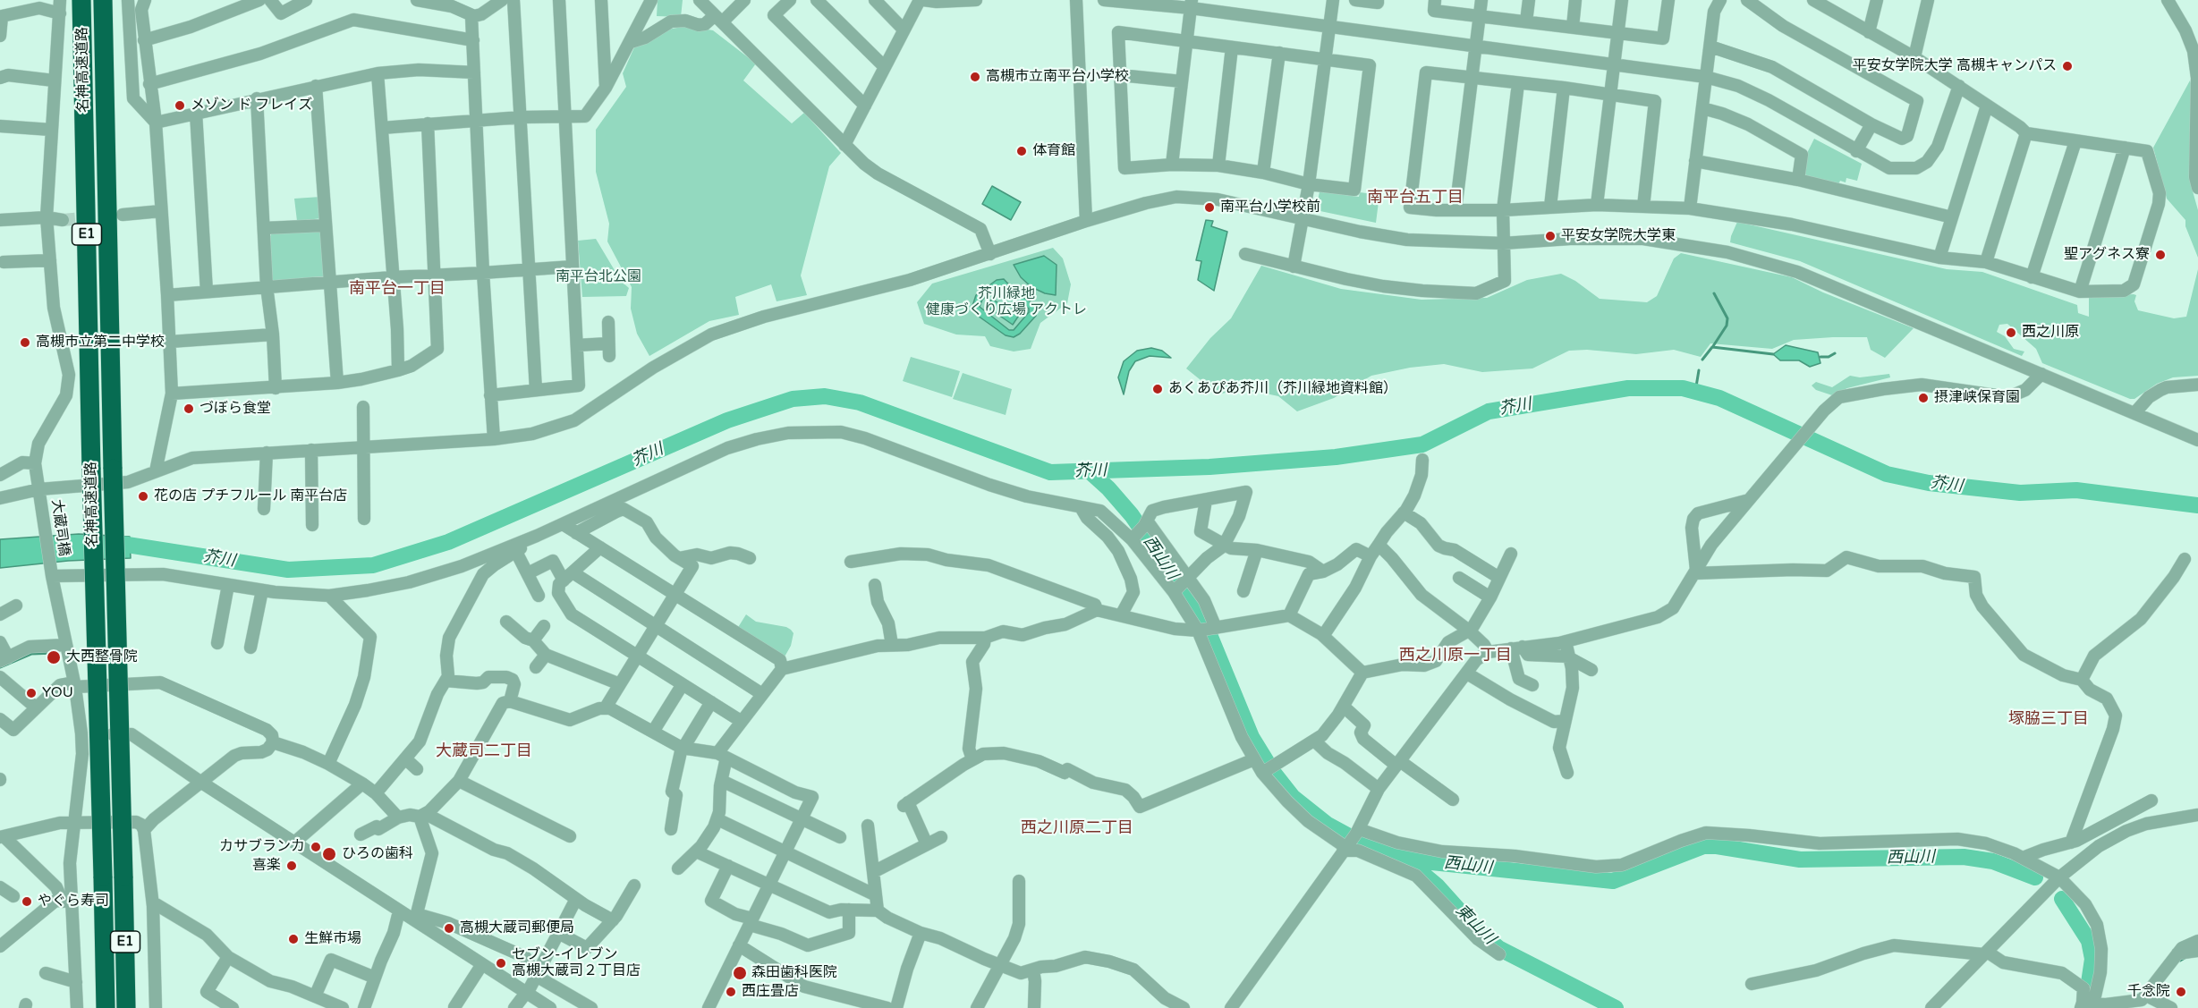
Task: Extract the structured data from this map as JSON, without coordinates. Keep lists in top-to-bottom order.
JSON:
{
  "streets": {
    "highway": ["名神高速道路", "E1"],
    "street": ["大蔵司橋"]
  },
  "districts": [
    "南平台五丁目",
    "南平台一丁目",
    "西之川原一丁目",
    "塚脇三丁目",
    "大蔵司二丁目",
    "西之川原二丁目"
  ],
  "water": ["芥川", "西山川", "東山川"],
  "parks": ["南平台北公園", "芥川緑地 健康づくり広場 アクトレ"],
  "places": [
    "平安女学院大学 高槻キャンパス",
    "高槻市立南平台小学校",
    "メゾン ド フレイズ",
    "体育館",
    "南平台小学校前",
    "平安女学院大学東",
    "聖アグネス寮",
    "西之川原",
    "高槻市立第二中学校",
    "あくあぴあ芥川（芥川緑地資料館）",
    "摂津峡保育園",
    "づぼら食堂",
    "花の店 プチフルール 南平台店",
    "大西整骨院",
    "YOU",
    "カサブランカ",
    "ひろの歯科",
    "喜楽",
    "やぐら寿司",
    "高槻大蔵司郵便局",
    "生鮮市場",
    "セブン-イレブン 高槻大蔵司２丁目店",
    "森田歯科医院",
    "西庄畳店",
    "千念院"
  ]
}
